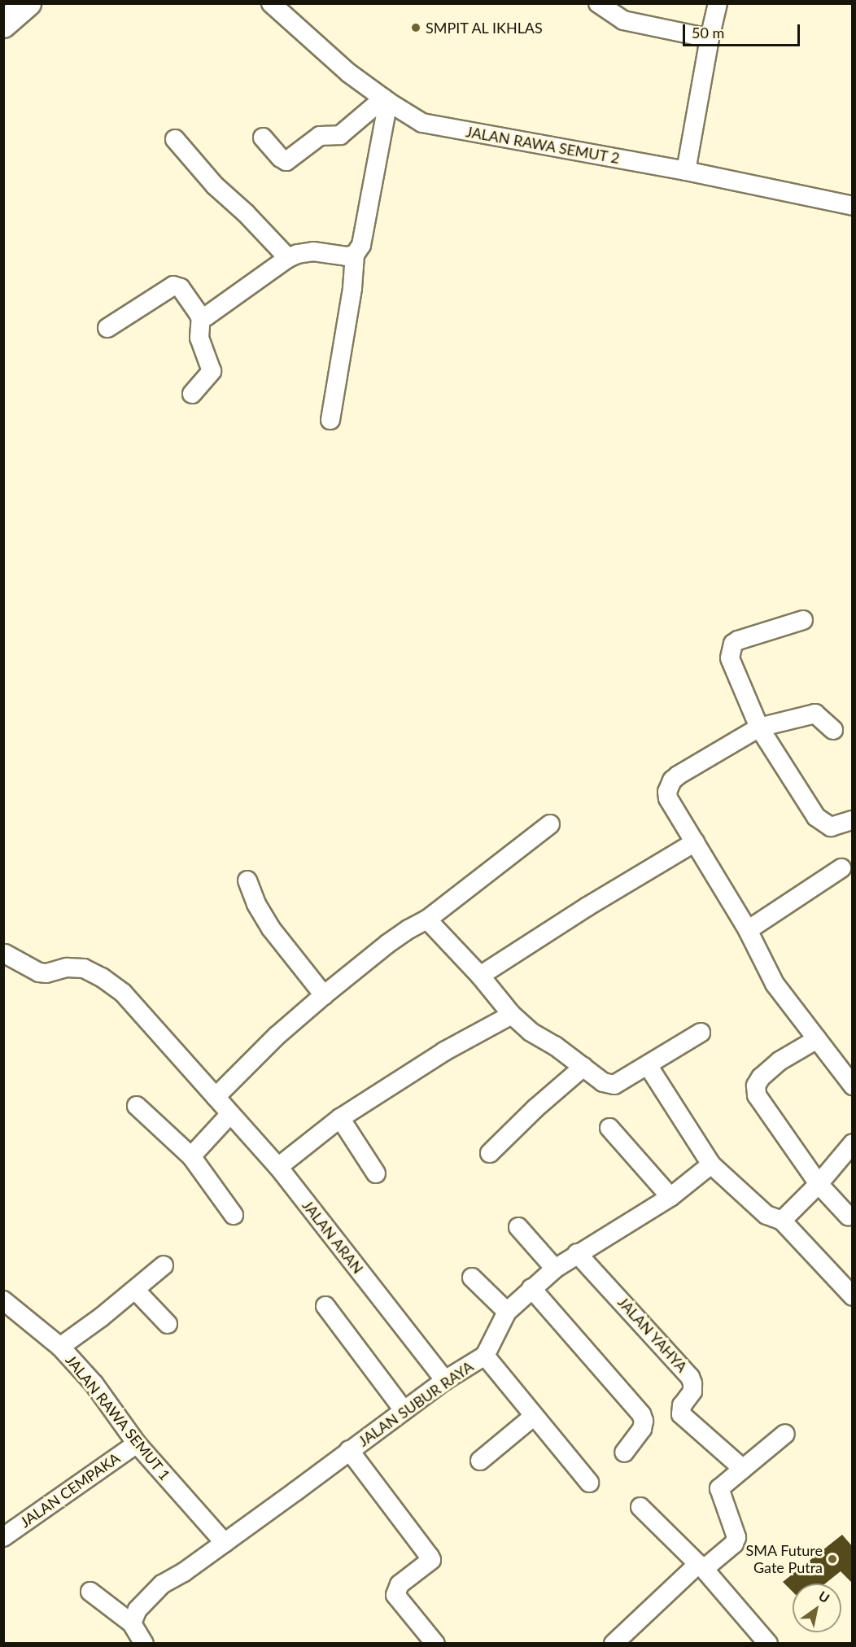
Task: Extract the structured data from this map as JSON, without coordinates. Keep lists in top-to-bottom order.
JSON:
{
  "streets": {
    "street": [
      "JALAN RAWA SEMUT 2",
      "JALAN ARAN",
      "JALAN YAHYA",
      "JALAN SUBUR RAYA",
      "JALAN RAWA SEMUT 1",
      "JALAN CEMPAKA"
    ]
  },
  "crossings": [
    ["JALAN ARAN", "JALAN SUBUR RAYA"],
    ["JALAN YAHYA", "JALAN SUBUR RAYA"],
    ["JALAN SUBUR RAYA", "JALAN RAWA SEMUT 1"],
    ["JALAN RAWA SEMUT 1", "JALAN CEMPAKA"]
  ],
  "places": ["SMPIT AL IKHLAS", "SMA Future Gate Putra"],
  "scale_bar": "50 m",
  "north": "top right"
}
